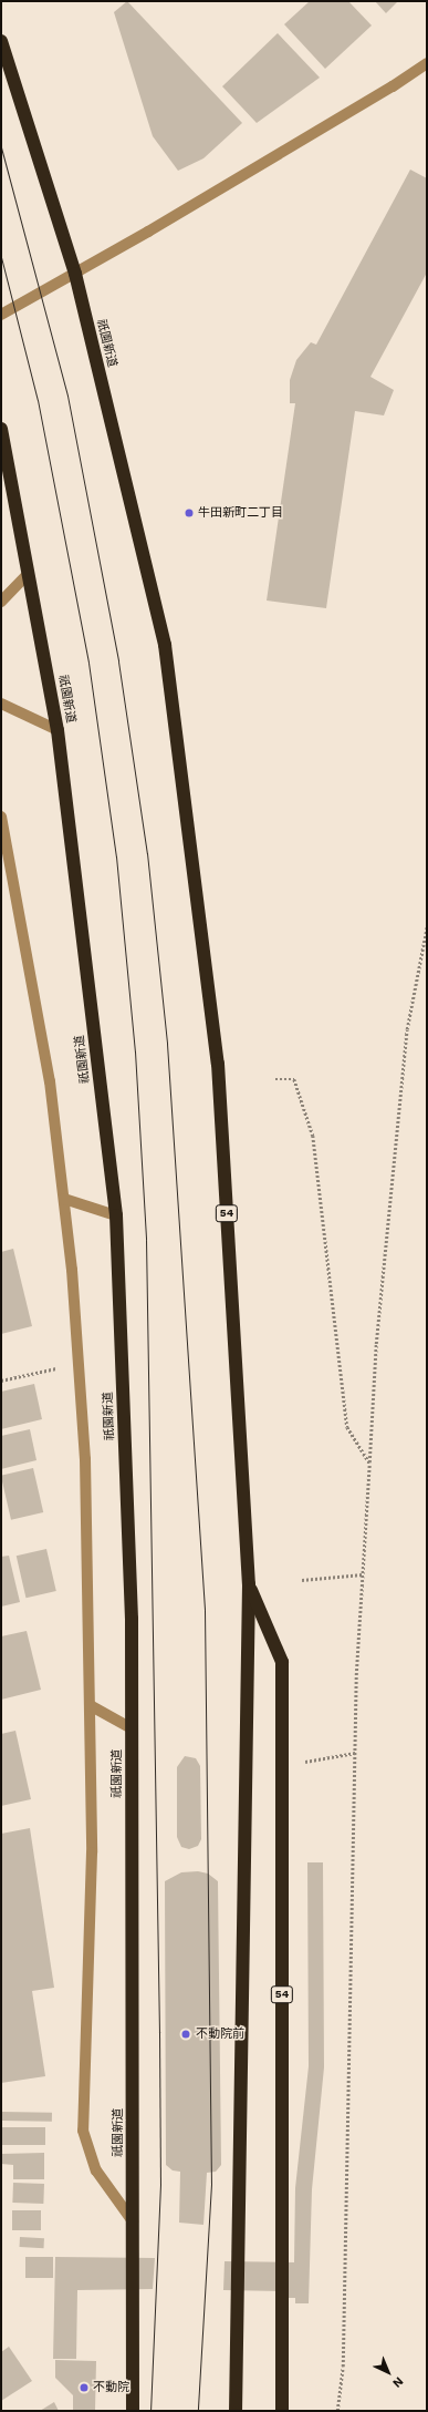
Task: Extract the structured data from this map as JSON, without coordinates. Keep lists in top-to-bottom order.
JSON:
{
  "streets": {
    "highway": ["祇園新道", "54"]
  },
  "places": ["牛田新町二丁目", "不動院前", "不動院"],
  "north": "bottom right"
}
